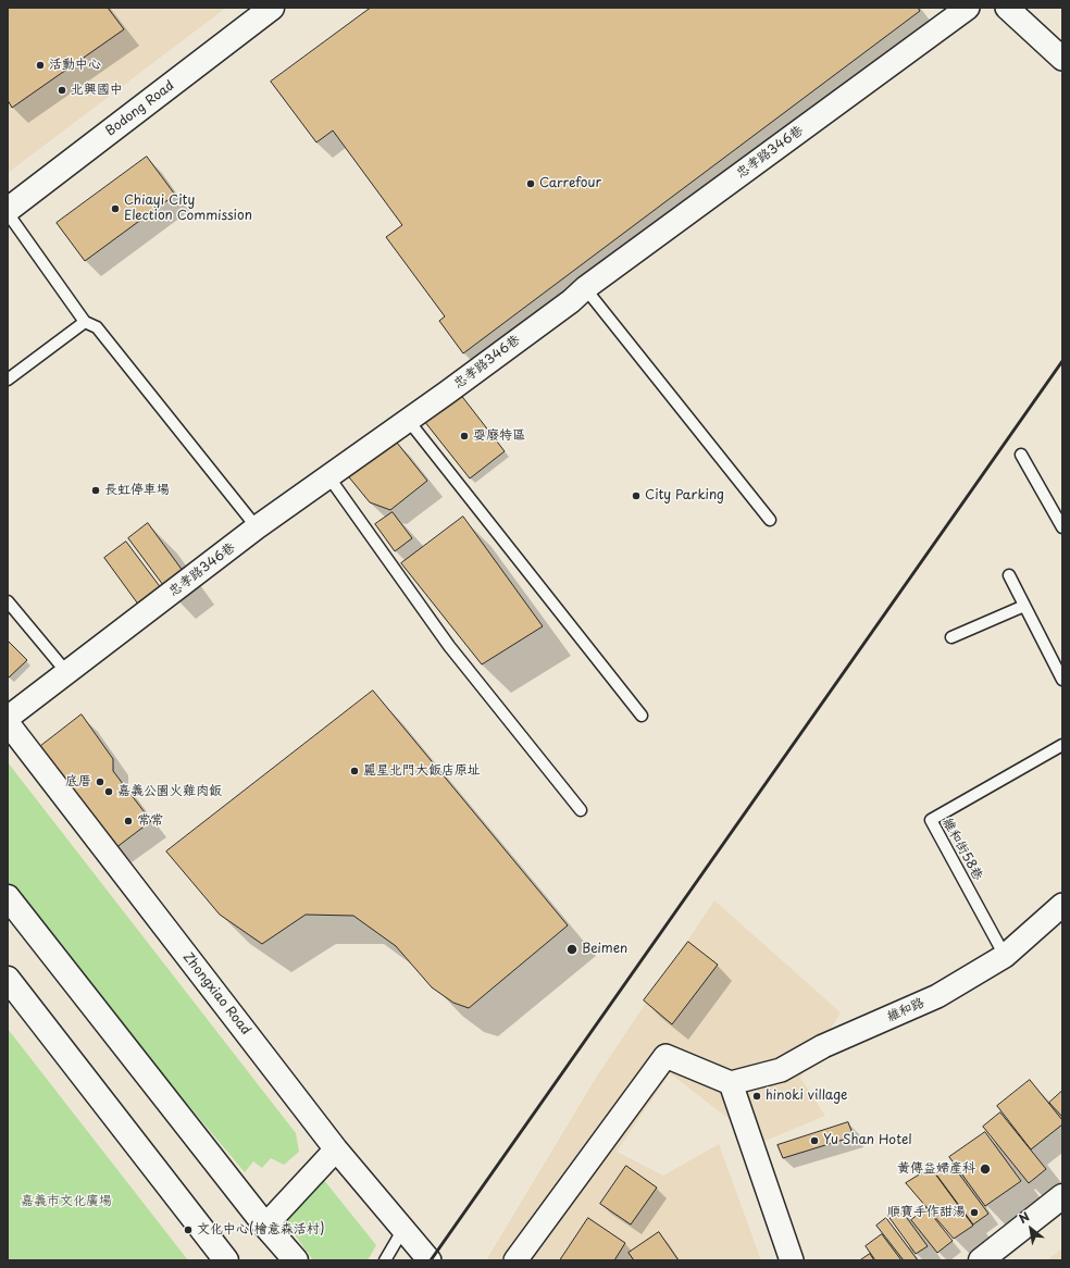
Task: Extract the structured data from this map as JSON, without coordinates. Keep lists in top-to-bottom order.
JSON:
{
  "streets": {
    "street": [
      "Bodong Road",
      "忠孝路346巷",
      "Zhongxiao Road",
      "維和路"
    ],
    "lane": ["維和街58巷"]
  },
  "crossings": [
    ["維和街58巷", "維和路"]
  ],
  "parks": ["嘉義市文化廣場"],
  "places": [
    "活動中心",
    "北興國中",
    "Carrefour",
    "Chiayi City Election Commission",
    "耍廢特區",
    "長虹停車場",
    "City Parking",
    "麗星北門大飯店原址",
    "底厝",
    "嘉義公園火雞肉飯",
    "常常",
    "Beimen",
    "hinoki village",
    "Yu Shan Hotel",
    "黃傳益婦產科",
    "順寶手作甜湯",
    "文化中心(檜意森活村)"
  ],
  "north": "top left"
}
